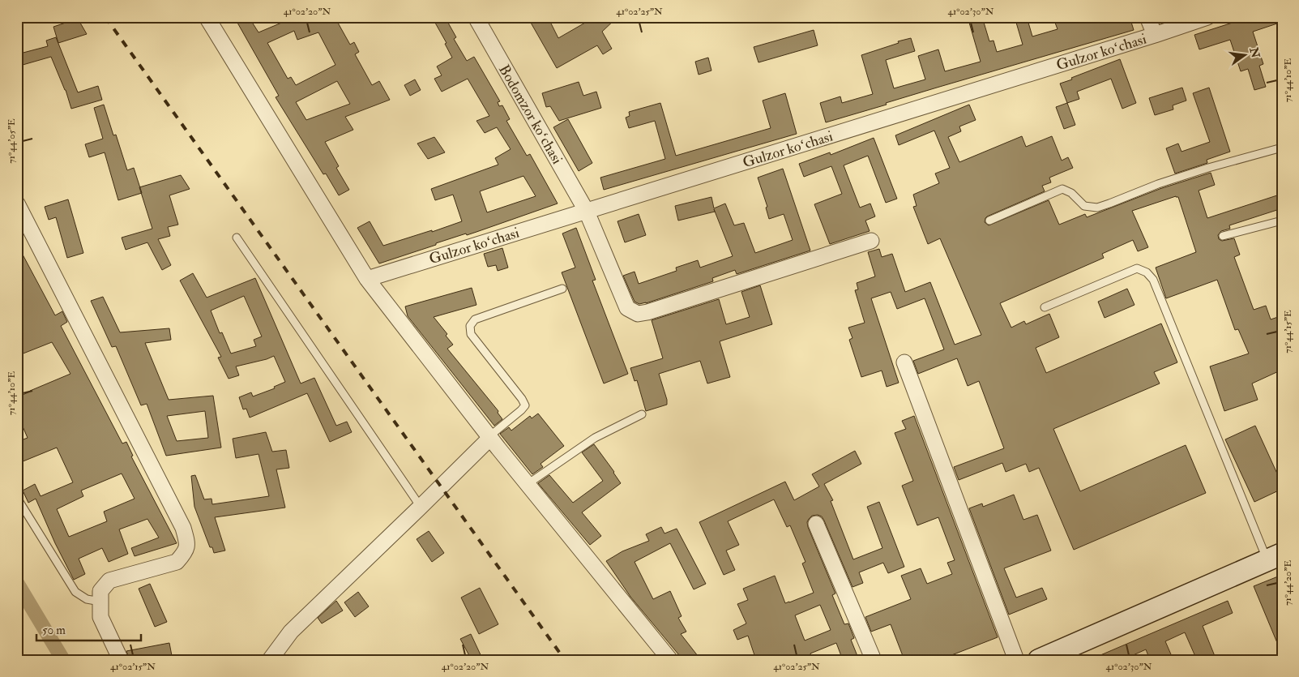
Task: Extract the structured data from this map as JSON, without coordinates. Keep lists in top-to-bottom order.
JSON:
{
  "streets": {
    "street": ["Gulzor koʻchasi", "Bodomzor koʻchasi"]
  },
  "crossings": [
    ["Gulzor koʻchasi", "Bodomzor koʻchasi"]
  ],
  "scale_bar": "50 m",
  "north": "right",
  "coordinates": [
    "41°02'20\"N",
    "41°02'25\"N",
    "41°02'30\"N",
    "71°44'10\"E",
    "71°44'05\"E",
    "71°44'15\"E",
    "71°44'20\"E",
    "41°02'15\"N"
  ]
}
